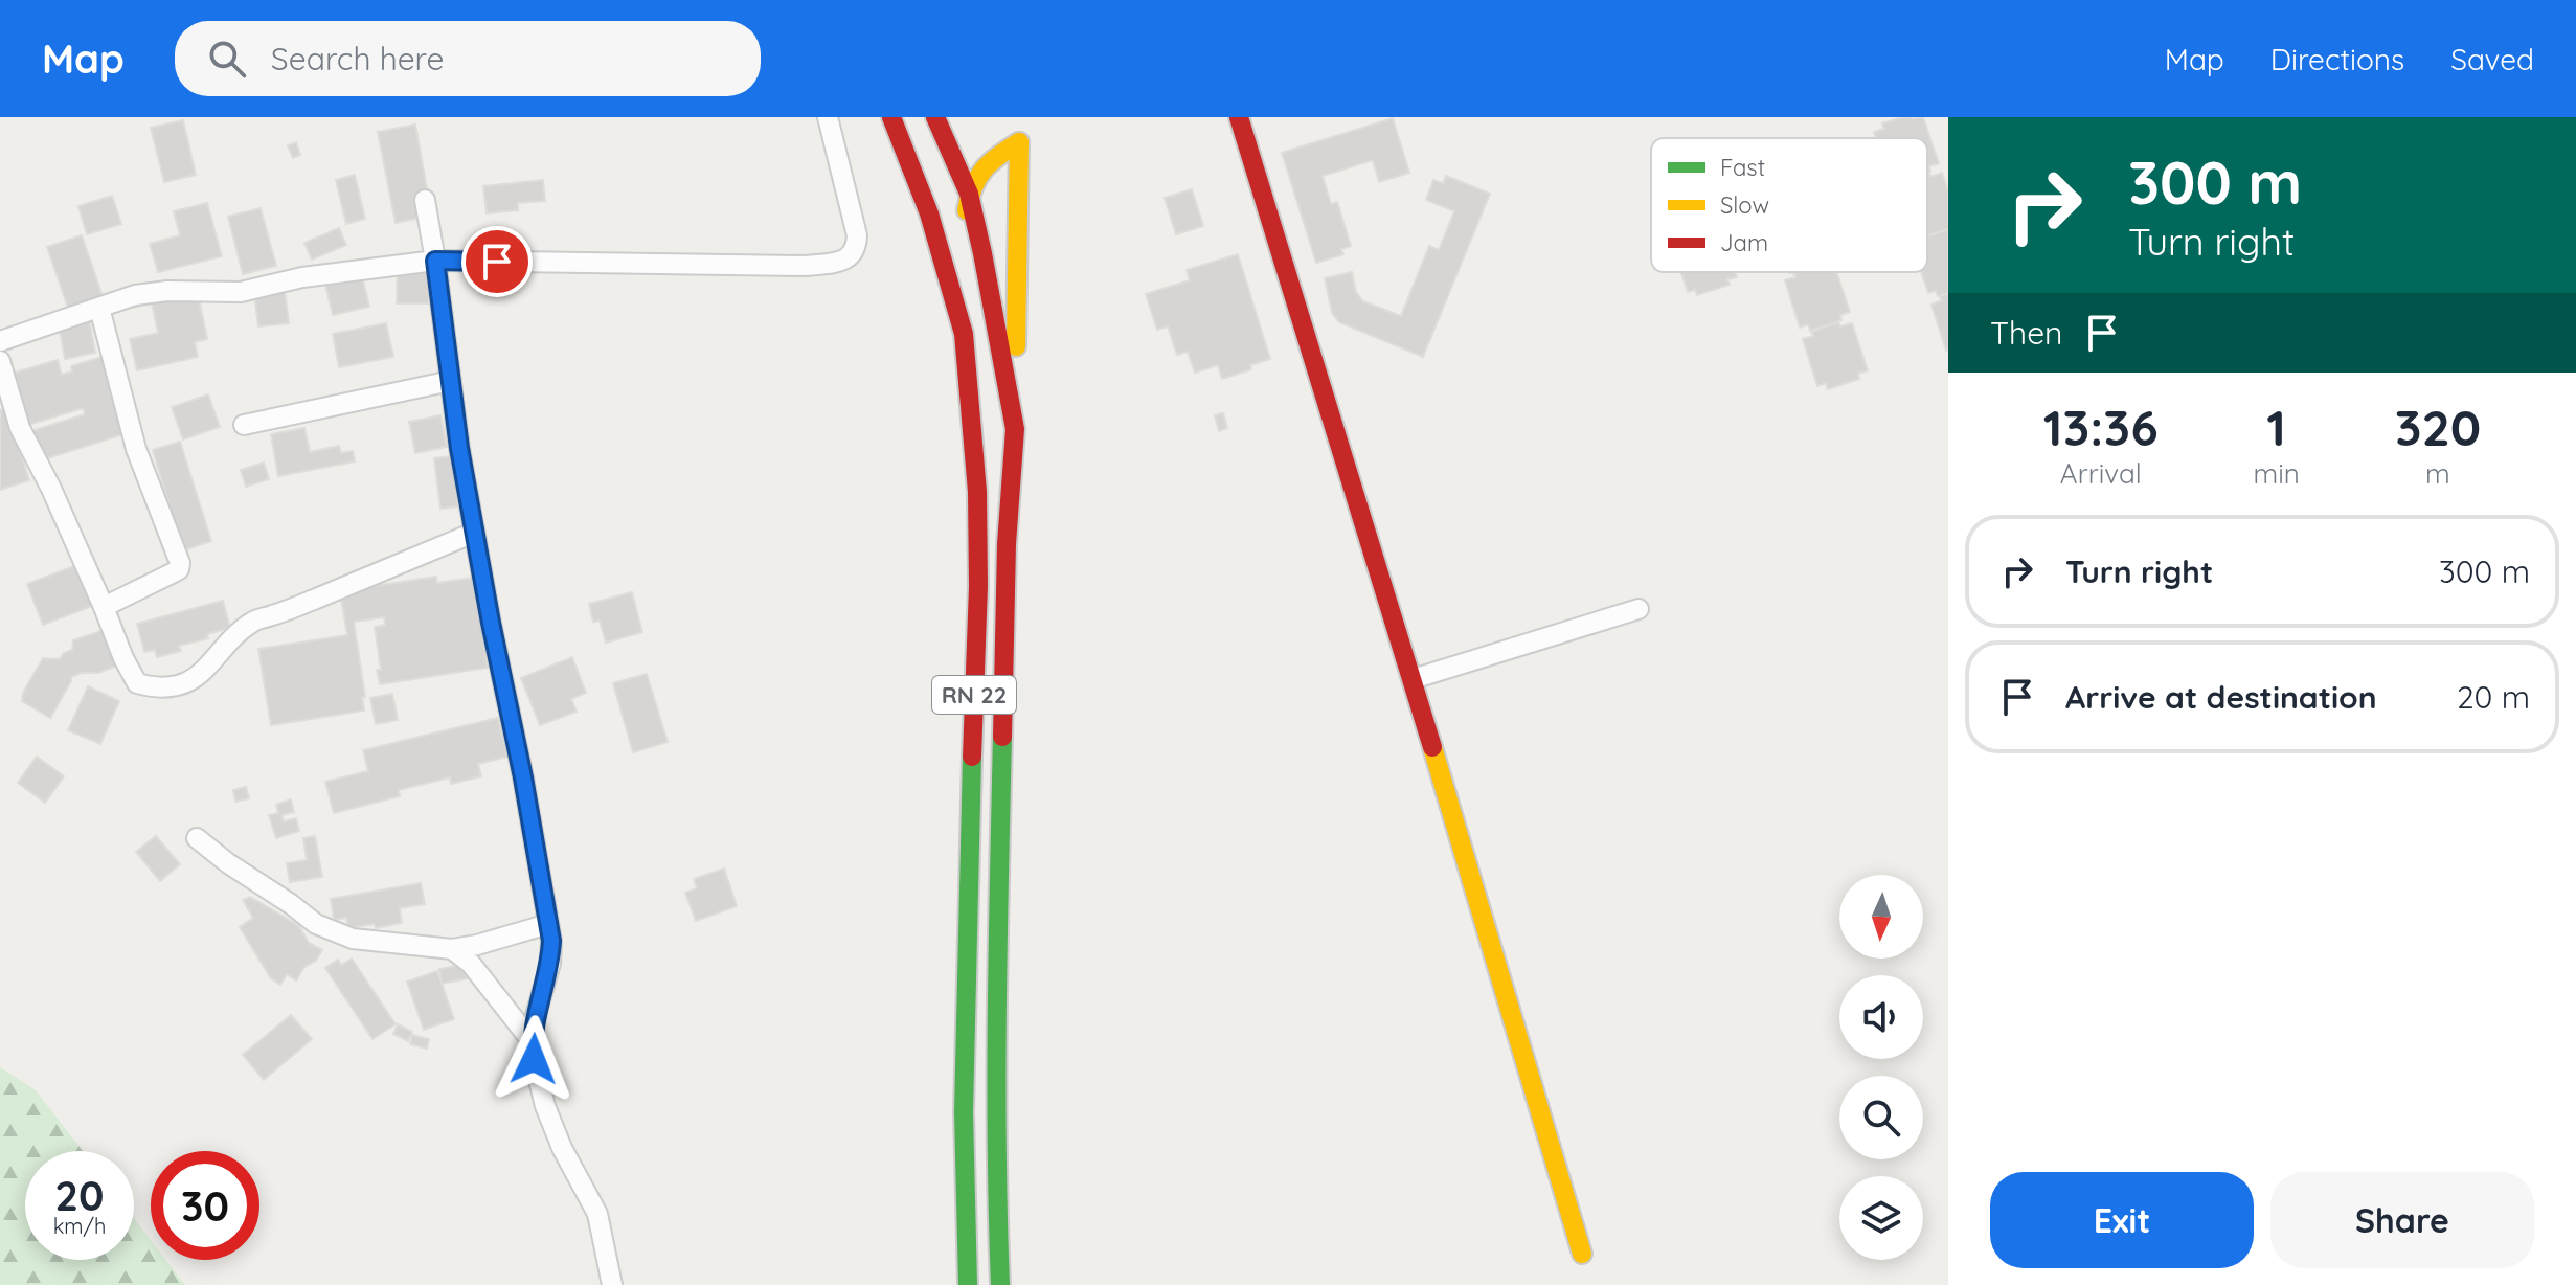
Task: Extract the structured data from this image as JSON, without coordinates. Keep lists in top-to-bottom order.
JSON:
{
  "streets": {
    "main road": ["RN 22"]
  },
  "legend": ["Fast", "Slow", "Jam"],
  "north": "bottom",
  "page": {
    "header": "Map",
    "search": "Search here",
    "nav": ["Map", "Directions", "Saved"],
    "turn": ["300 m", "Turn right"],
    "then": "Then",
    "eta": [
      "13:36",
      "Arrival",
      "1",
      "min",
      "320",
      "m"
    ],
    "list": [
      {
        "name": "Turn right",
        "value": "300 m"
      },
      {
        "name": "Arrive at destination",
        "value": "20 m"
      }
    ],
    "speed": "20 km/h",
    "limit": "30",
    "buttons": ["Exit", "Share"]
  }
}
